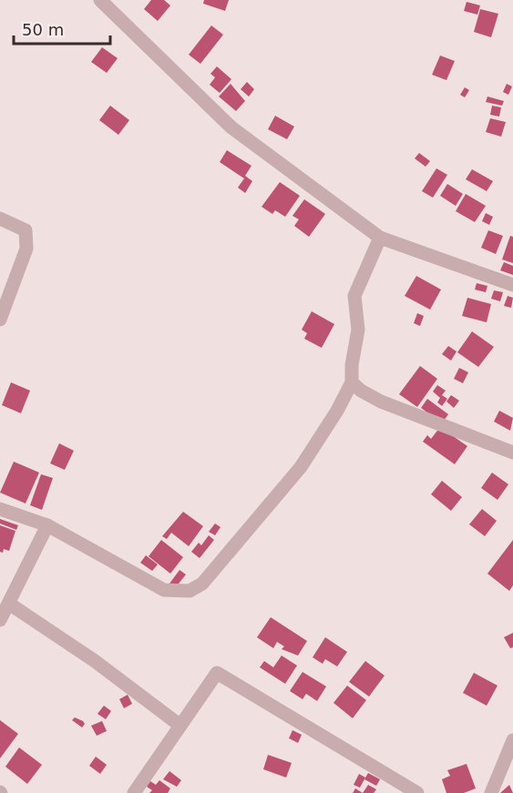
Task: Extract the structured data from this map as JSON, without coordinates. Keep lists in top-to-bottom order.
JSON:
{
  "scale_bar": "50 m"
}
